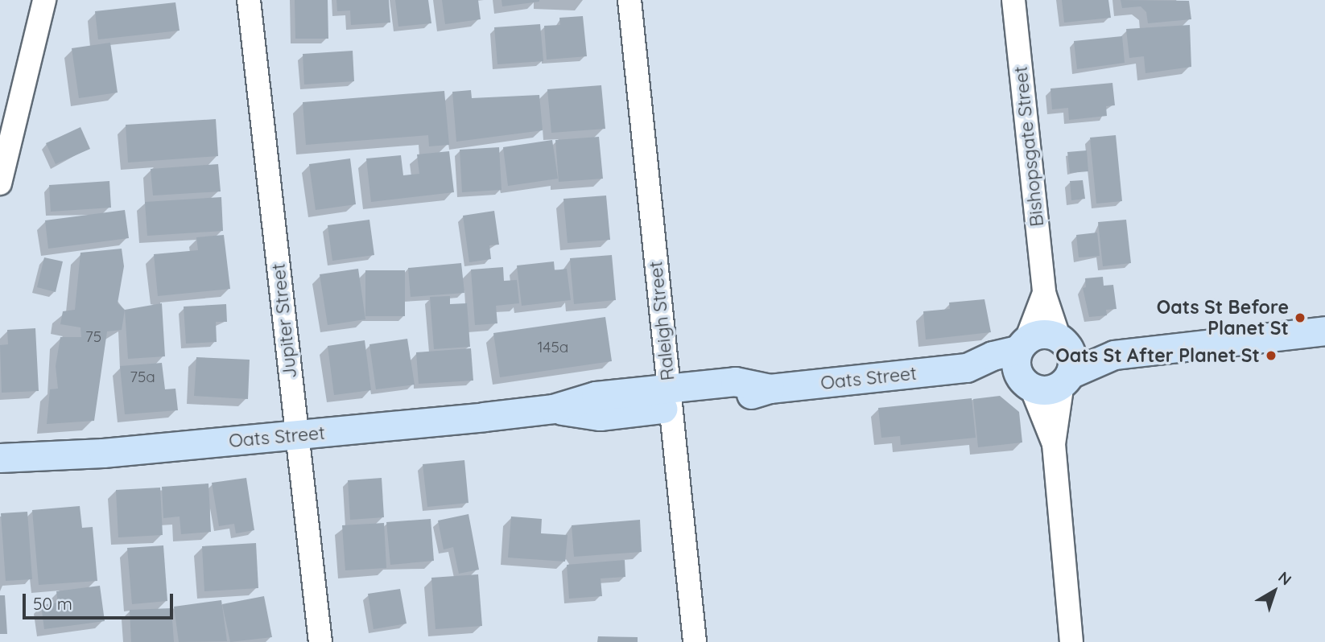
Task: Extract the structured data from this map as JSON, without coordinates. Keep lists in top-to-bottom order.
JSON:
{
  "streets": {
    "main road": ["Oats Street"],
    "street": ["Bishopsgate Street", "Jupiter Street", "Raleigh Street"]
  },
  "crossings": [
    ["Bishopsgate Street", "Oats Street"],
    ["Jupiter Street", "Oats Street"],
    ["Raleigh Street", "Oats Street"]
  ],
  "places": ["Oats St Before Planet St", "Oats St After Planet St"],
  "house_numbers": ["75", "145a", "75a"],
  "scale_bar": "50 m",
  "north": "top right"
}
